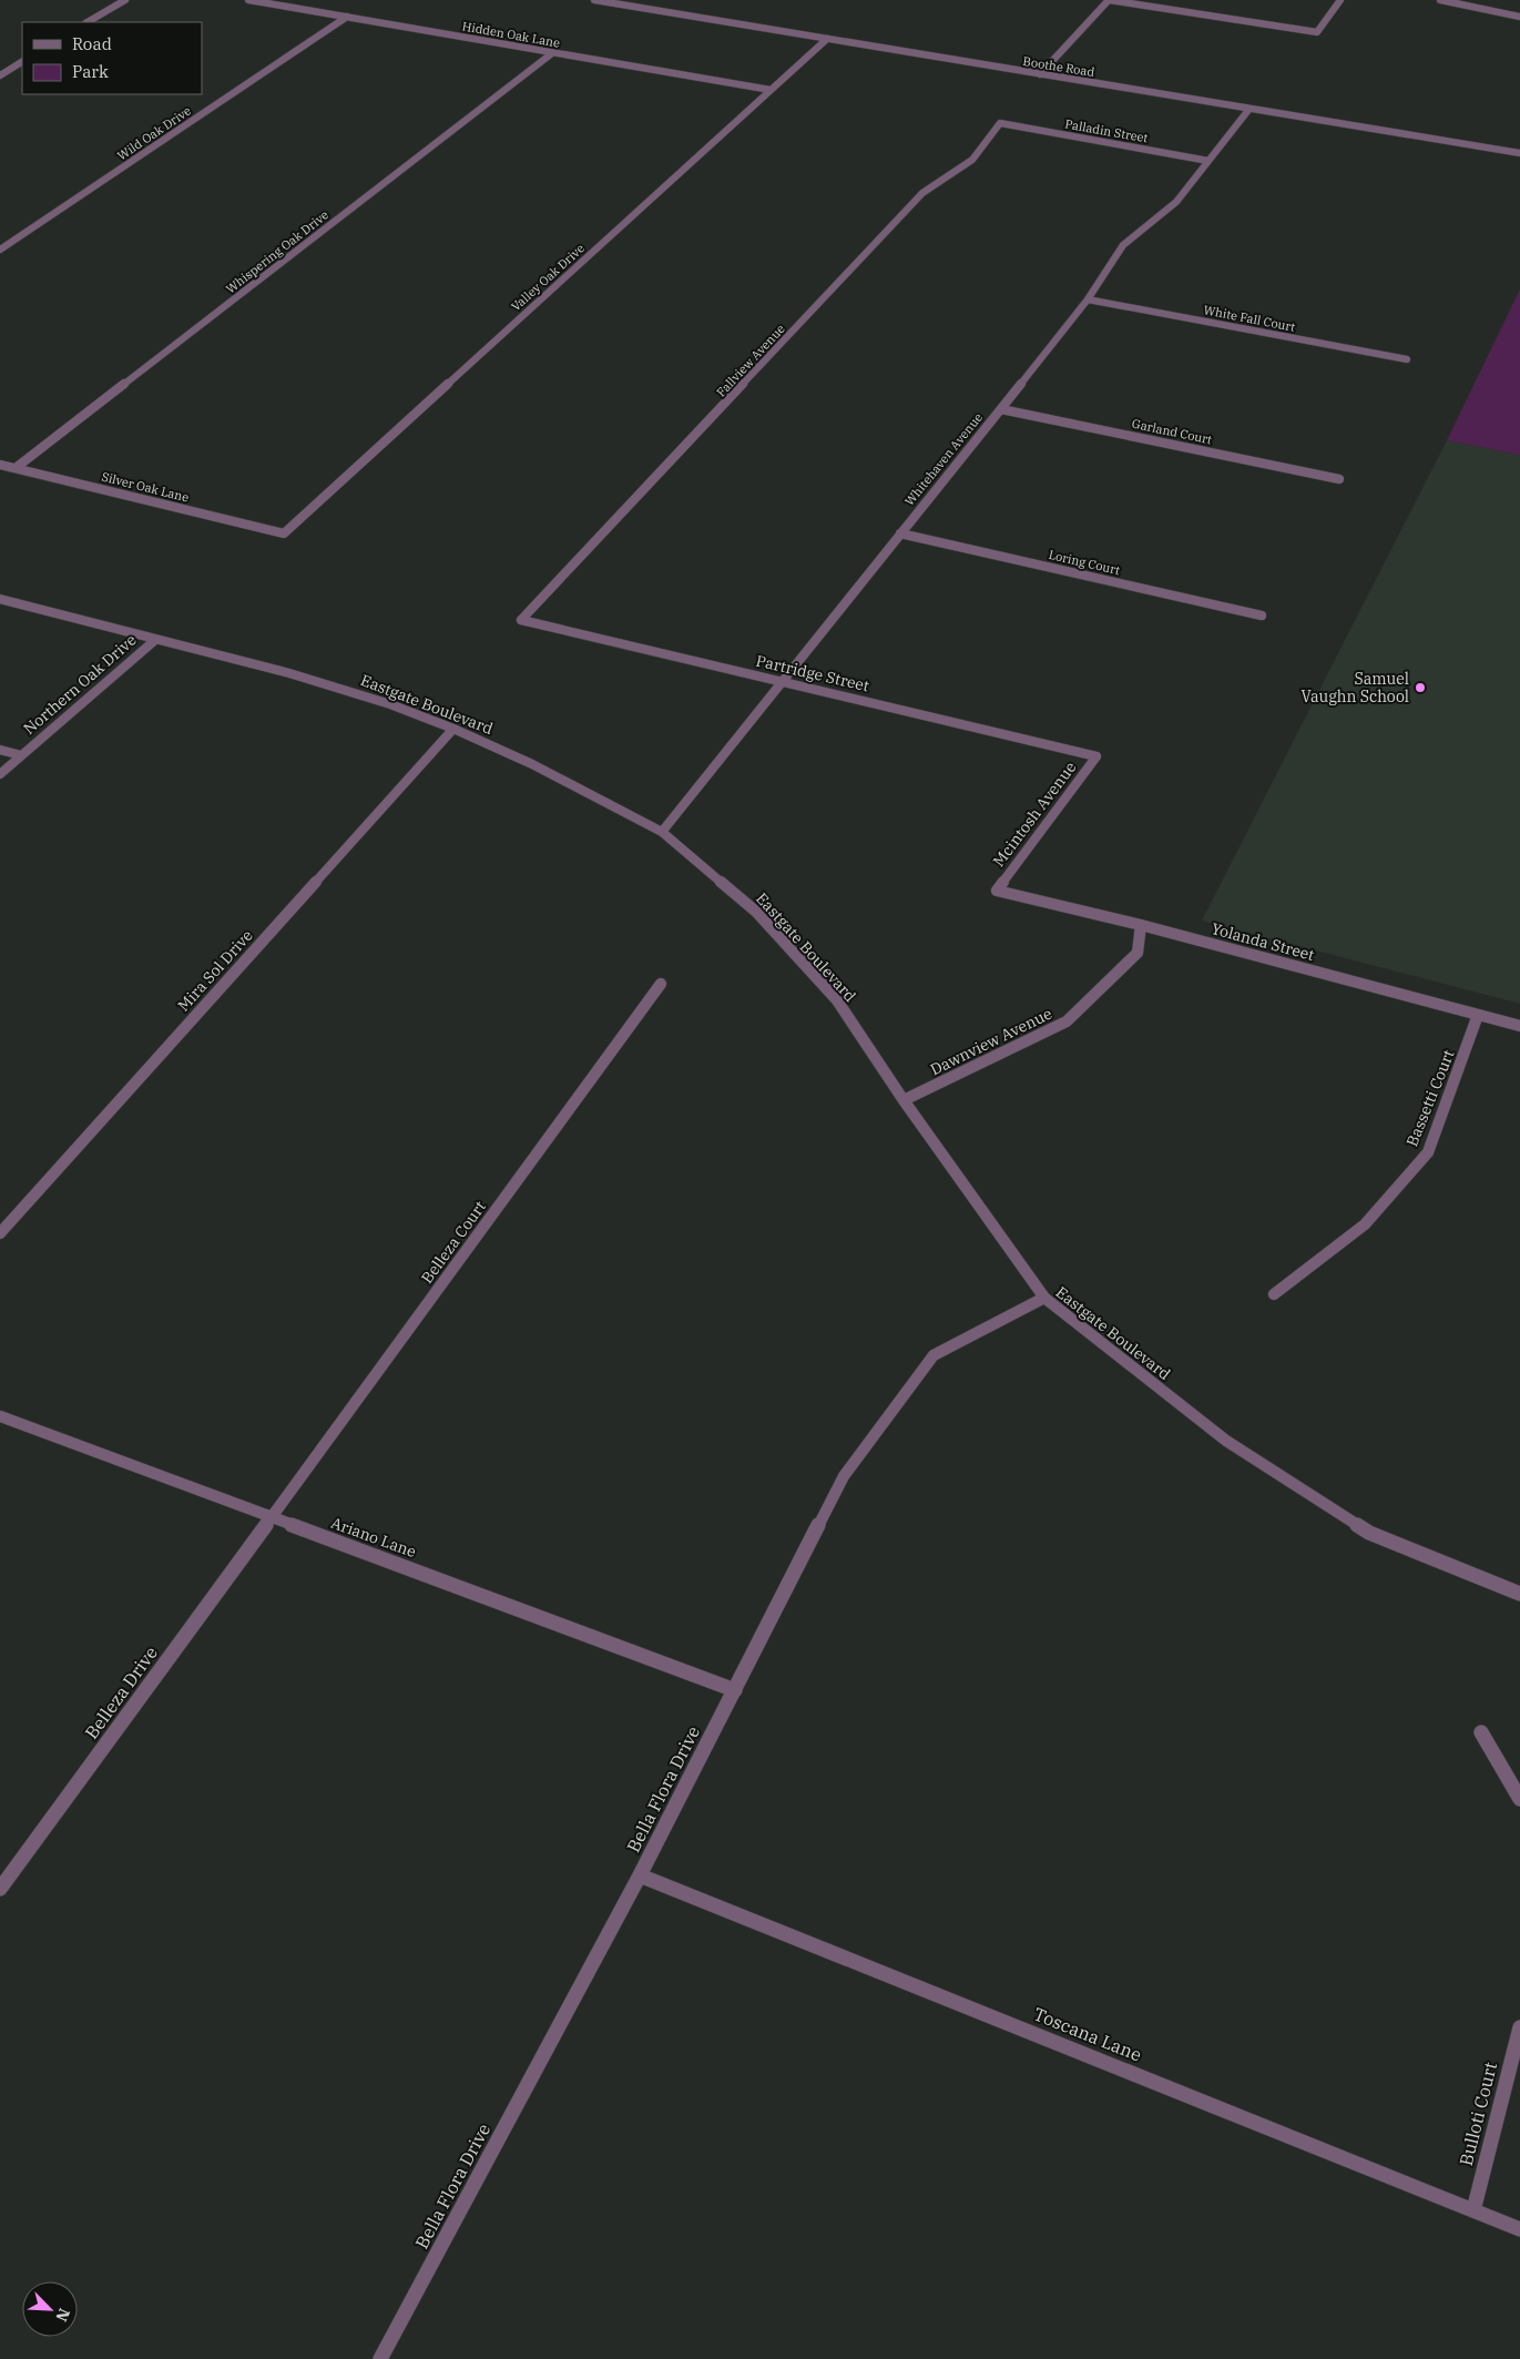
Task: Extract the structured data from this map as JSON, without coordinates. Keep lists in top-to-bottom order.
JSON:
{
  "streets": {
    "street": [
      "Hidden Oak Lane",
      "Boothe Road",
      "Palladin Street",
      "Wild Oak Drive",
      "Whispering Oak Drive",
      "Valley Oak Drive",
      "White Fall Court",
      "Fallview Avenue",
      "Garland Court",
      "Whitehaven Avenue",
      "Silver Oak Lane",
      "Loring Court",
      "Partridge Street",
      "Northern Oak Drive",
      "Eastgate Boulevard",
      "Mcintosh Avenue",
      "Yolanda Street",
      "Mira Sol Drive",
      "Dawnview Avenue",
      "Bassetti Court",
      "Belleza Court",
      "Ariano Lane",
      "Belleza Drive",
      "Bella Flora Drive",
      "Toscana Lane",
      "Bulloti Court"
    ]
  },
  "crossings": [
    ["Hidden Oak Lane", "Wild Oak Drive"],
    ["Hidden Oak Lane", "Whispering Oak Drive"],
    ["Hidden Oak Lane", "Valley Oak Drive"],
    ["Boothe Road", "Valley Oak Drive"],
    ["Boothe Road", "Whitehaven Avenue"],
    ["Palladin Street", "Fallview Avenue"],
    ["Palladin Street", "Whitehaven Avenue"],
    ["Whispering Oak Drive", "Silver Oak Lane"],
    ["Valley Oak Drive", "Silver Oak Lane"],
    ["White Fall Court", "Whitehaven Avenue"],
    ["Fallview Avenue", "Partridge Street"],
    ["Garland Court", "Whitehaven Avenue"],
    ["Whitehaven Avenue", "Loring Court"],
    ["Whitehaven Avenue", "Partridge Street"],
    ["Whitehaven Avenue", "Eastgate Boulevard"],
    ["Partridge Street", "Mcintosh Avenue"],
    ["Northern Oak Drive", "Eastgate Boulevard"],
    ["Eastgate Boulevard", "Mira Sol Drive"],
    ["Eastgate Boulevard", "Dawnview Avenue"],
    ["Eastgate Boulevard", "Bella Flora Drive"],
    ["Mcintosh Avenue", "Yolanda Street"],
    ["Yolanda Street", "Dawnview Avenue"],
    ["Yolanda Street", "Bassetti Court"],
    ["Belleza Court", "Ariano Lane"],
    ["Belleza Court", "Belleza Drive"],
    ["Ariano Lane", "Belleza Drive"],
    ["Ariano Lane", "Bella Flora Drive"],
    ["Bella Flora Drive", "Toscana Lane"],
    ["Toscana Lane", "Bulloti Court"]
  ],
  "places": ["Samuel Vaughn School"],
  "legend": ["Road", "Park"],
  "north": "bottom right"
}
